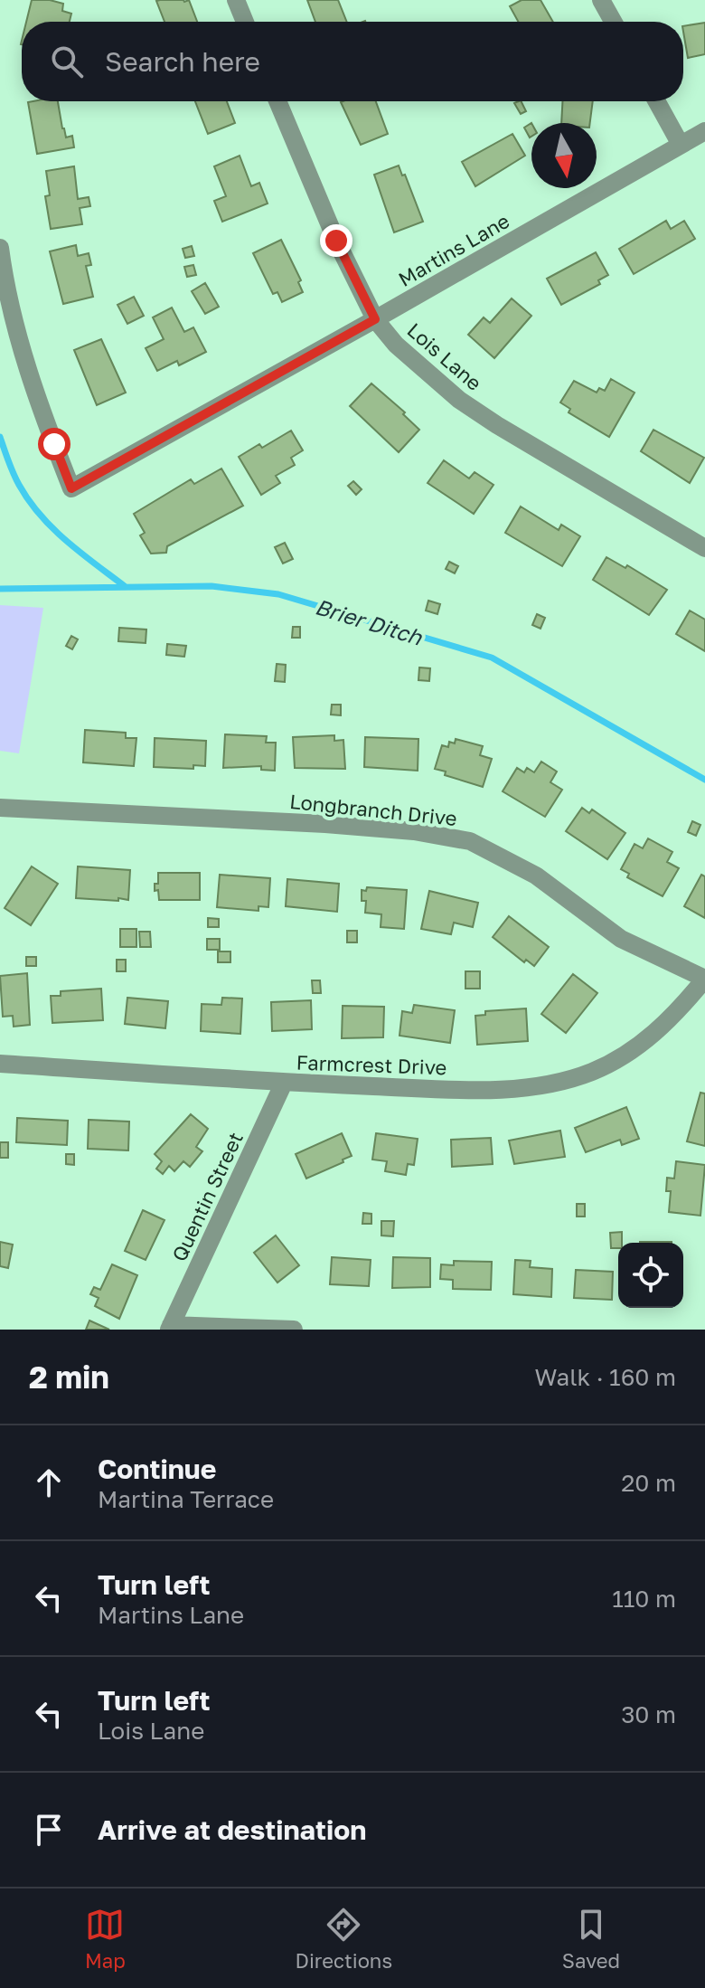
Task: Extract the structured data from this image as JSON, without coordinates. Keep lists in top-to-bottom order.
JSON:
{
  "streets": {
    "street": [
      "Martins Lane",
      "Lois Lane",
      "Longbranch Drive",
      "Farmcrest Drive",
      "Quentin Street"
    ]
  },
  "crossings": [
    ["Martins Lane", "Lois Lane"],
    ["Longbranch Drive", "Farmcrest Drive"],
    ["Farmcrest Drive", "Quentin Street"]
  ],
  "water": ["Brier Ditch"],
  "north": "bottom",
  "page": {
    "search": "Search here",
    "heading": ["2 min", "Walk · 160 m"],
    "list": [
      ["Continue", "Martina Terrace", "20 m"],
      ["Turn left", "Martins Lane", "110 m"],
      ["Turn left", "Lois Lane", "30 m"],
      "Arrive at destination"
    ],
    "nav": ["Map", "Directions", "Saved"]
  }
}
